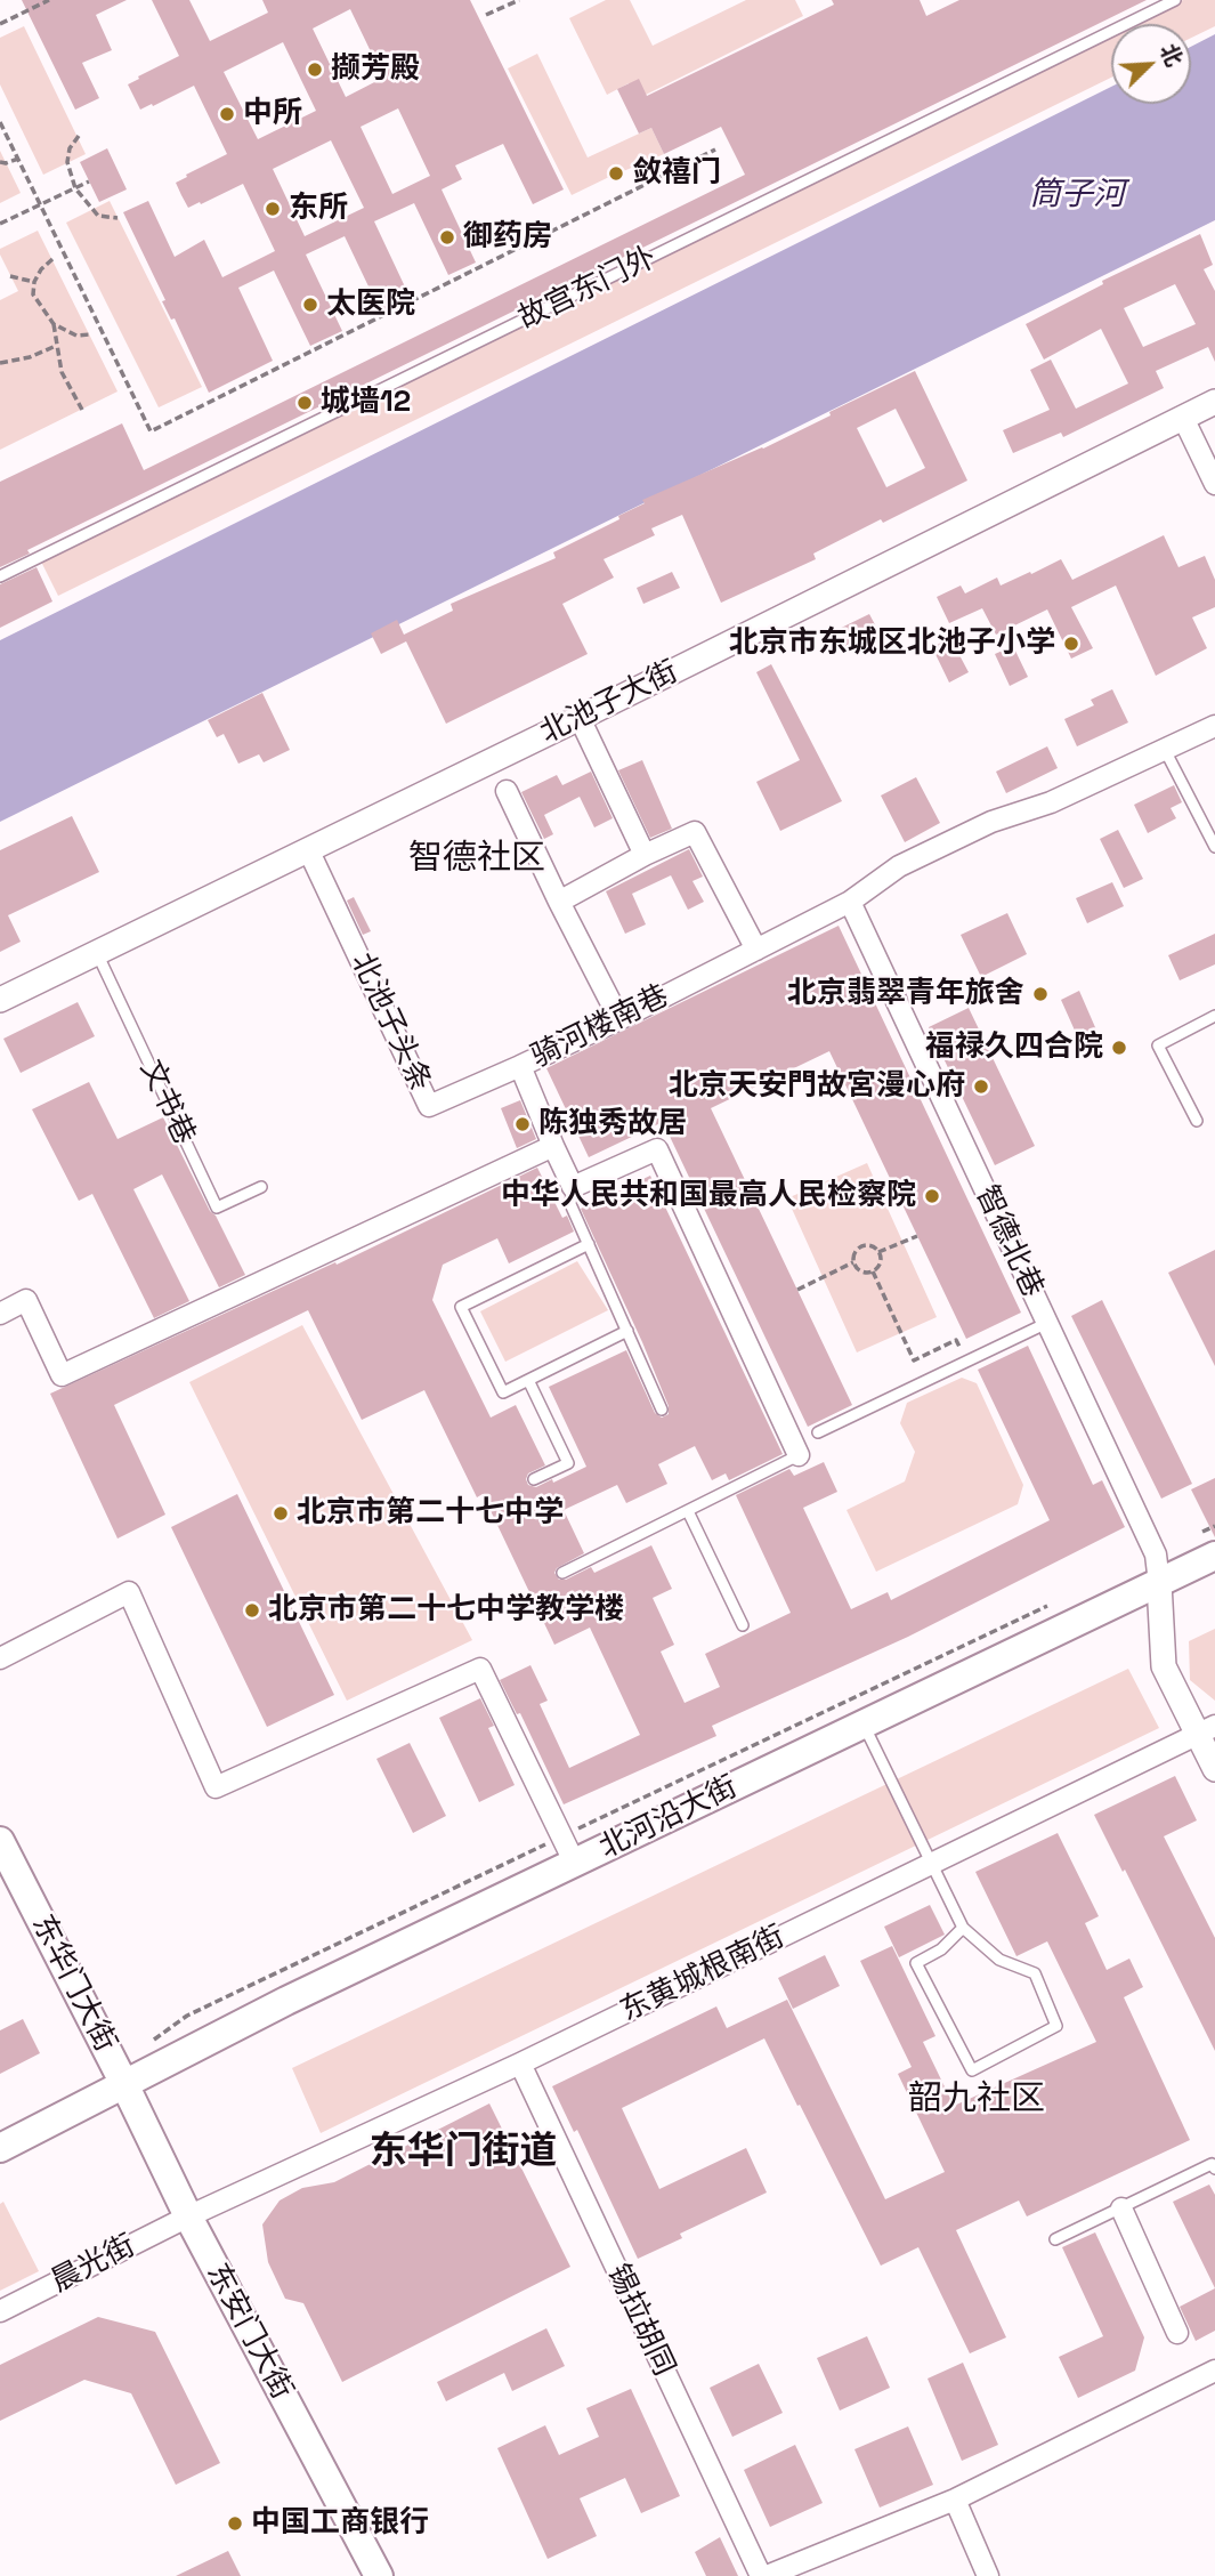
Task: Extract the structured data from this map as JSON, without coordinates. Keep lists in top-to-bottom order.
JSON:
{
  "streets": {
    "main road": ["北河沿大街", "东华门大街", "东安门大街"],
    "street": [
      "北池子大街",
      "北池子头条",
      "骑河楼南巷",
      "智德北巷",
      "东黄城根南街",
      "晨光街",
      "锡拉胡同"
    ],
    "lane": ["故宫东门外", "文书巷"]
  },
  "crossings": [
    ["北池子大街", "北池子头条"],
    ["北池子大街", "文书巷"],
    ["北池子头条", "骑河楼南巷"],
    ["骑河楼南巷", "智德北巷"],
    ["智德北巷", "北河沿大街"],
    ["北河沿大街", "东华门大街"],
    ["北河沿大街", "东安门大街"],
    ["东黄城根南街", "晨光街"],
    ["东黄城根南街", "锡拉胡同"],
    ["东黄城根南街", "东安门大街"],
    ["东华门大街", "东安门大街"],
    ["晨光街", "东安门大街"]
  ],
  "districts": ["智德社区", "韶九社区", "东华门街道"],
  "water": ["筒子河"],
  "places": [
    "撷芳殿",
    "中所",
    "敛禧门",
    "东所",
    "御药房",
    "太医院",
    "城墙12",
    "北京市东城区北池子小学",
    "北京翡翠青年旅舍",
    "福禄久四合院",
    "北京天安門故宮漫心府",
    "陈独秀故居",
    "中华人民共和国最高人民检察院",
    "北京市第二十七中学",
    "北京市第二十七中学教学楼",
    "中国工商银行"
  ],
  "north": "top right"
}
